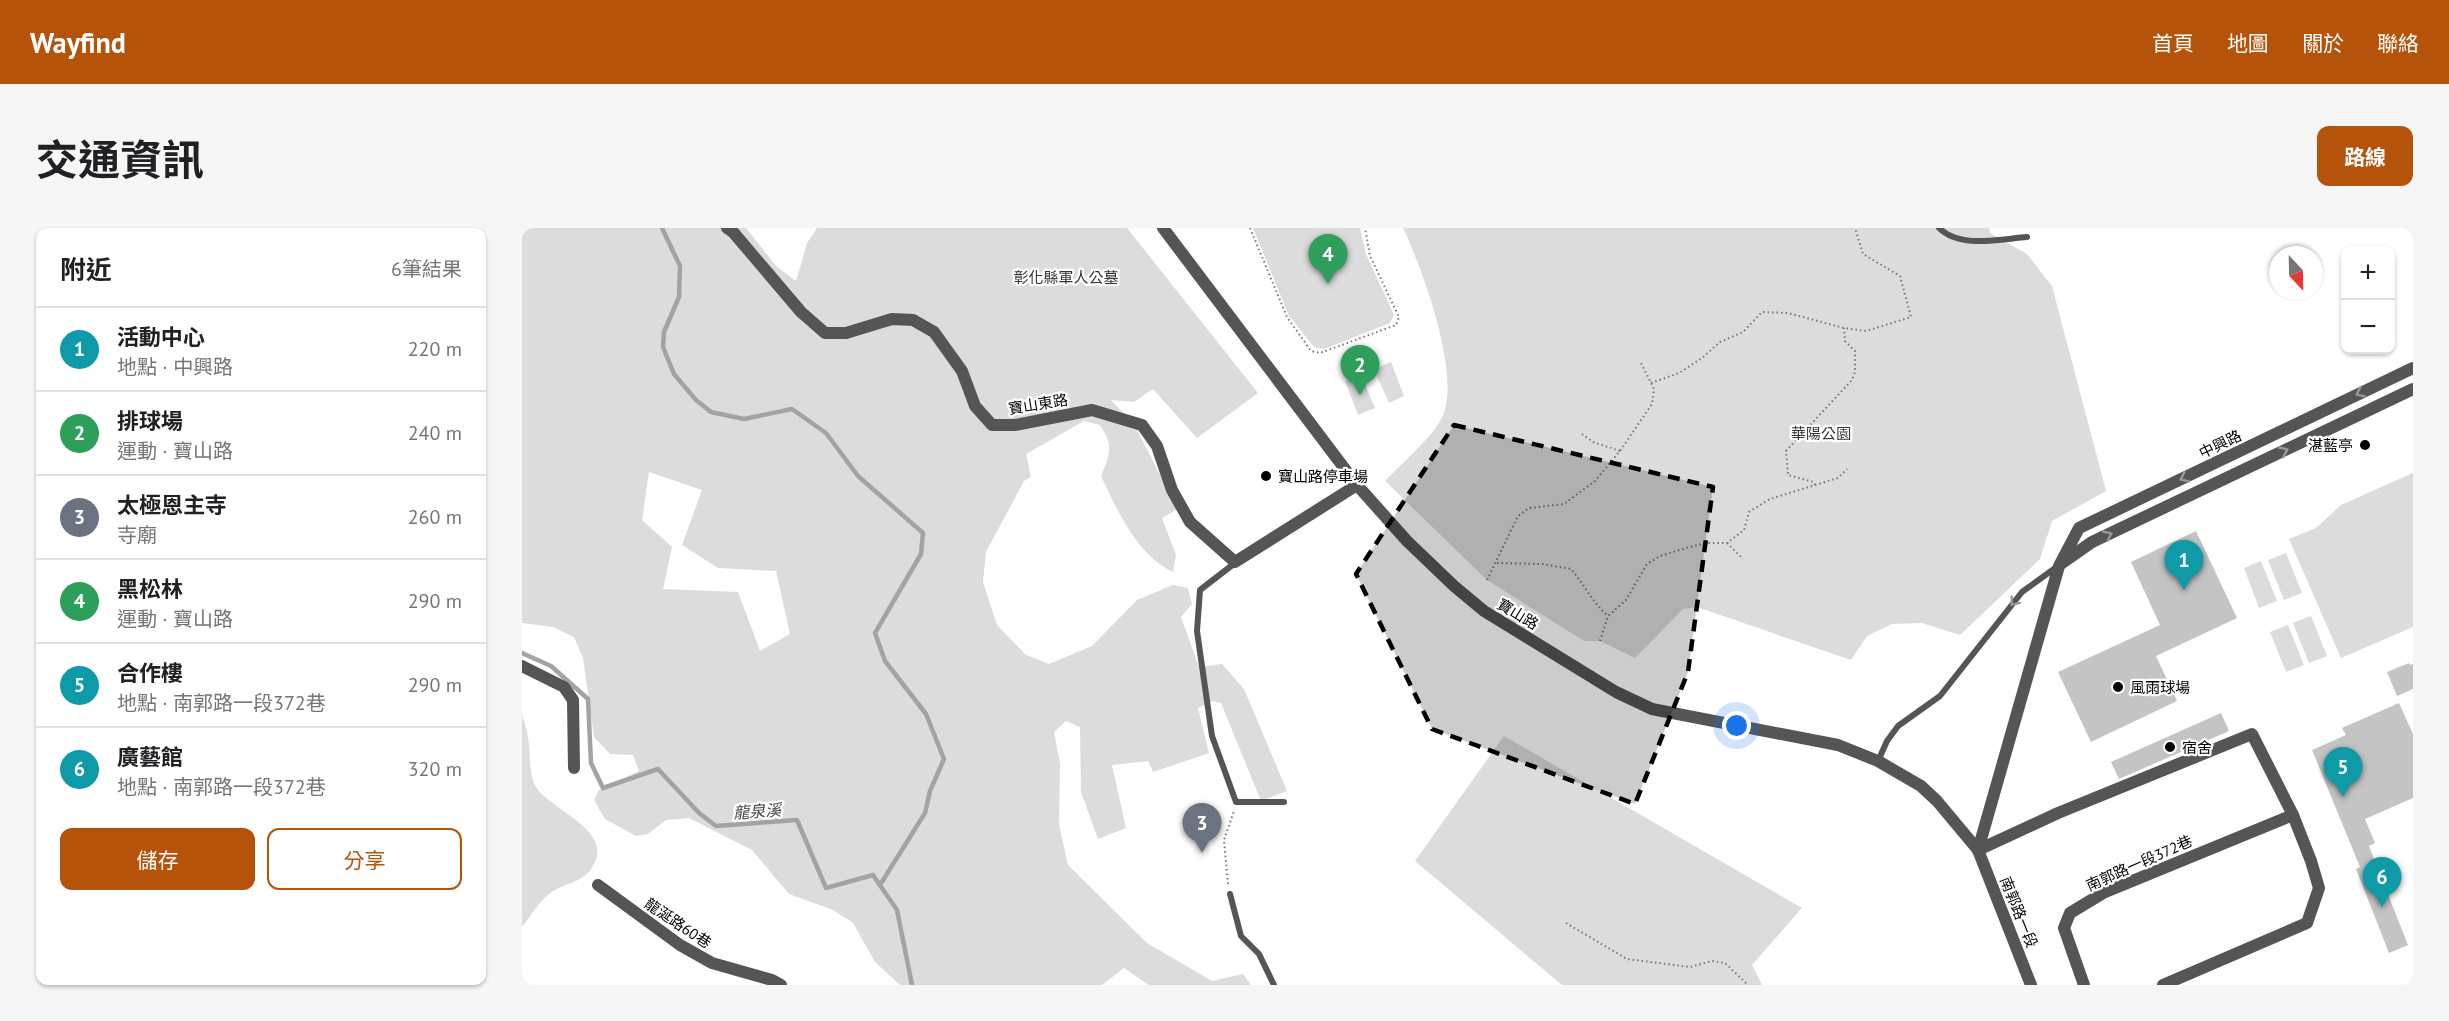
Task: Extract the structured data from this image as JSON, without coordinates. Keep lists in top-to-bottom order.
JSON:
{
  "streets": {
    "street": [
      "寶山東路",
      "中興路",
      "寶山路",
      "南郭路一段372巷",
      "南郭路一段",
      "龍涎路60巷"
    ]
  },
  "crossings": [
    ["中興路", "寶山路"],
    ["中興路", "南郭路一段"],
    ["寶山路", "南郭路一段"]
  ],
  "water": ["龍泉溪"],
  "parks": ["彰化縣軍人公墓", "華陽公園"],
  "places": [
    "湛藍亭",
    "寶山路停車場",
    "風雨球場",
    "宿舍"
  ],
  "north": "bottom",
  "page": {
    "header": "Wayfind",
    "nav": [
      "首頁",
      "地圖",
      "關於",
      "聯絡"
    ],
    "title": "交通資訊",
    "buttons": [
      "路線",
      ["儲存", "分享"]
    ],
    "heading": ["附近", "6筆結果"],
    "pins": [
      "4",
      "2",
      "1",
      "5",
      "3",
      "6"
    ],
    "map_buttons": ["+", "−"],
    "list": [
      {
        "mark": "1",
        "name": "活動中心",
        "note": "地點 · 中興路",
        "value": "220 m"
      },
      {
        "mark": "2",
        "name": "排球場",
        "note": "運動 · 寶山路",
        "value": "240 m"
      },
      {
        "mark": "3",
        "name": "太極恩主寺",
        "note": "寺廟",
        "value": "260 m"
      },
      {
        "mark": "4",
        "name": "黑松林",
        "note": "運動 · 寶山路",
        "value": "290 m"
      },
      {
        "mark": "5",
        "name": "合作樓",
        "note": "地點 · 南郭路一段372巷",
        "value": "290 m"
      },
      {
        "mark": "6",
        "name": "廣藝館",
        "note": "地點 · 南郭路一段372巷",
        "value": "320 m"
      }
    ]
  }
}
